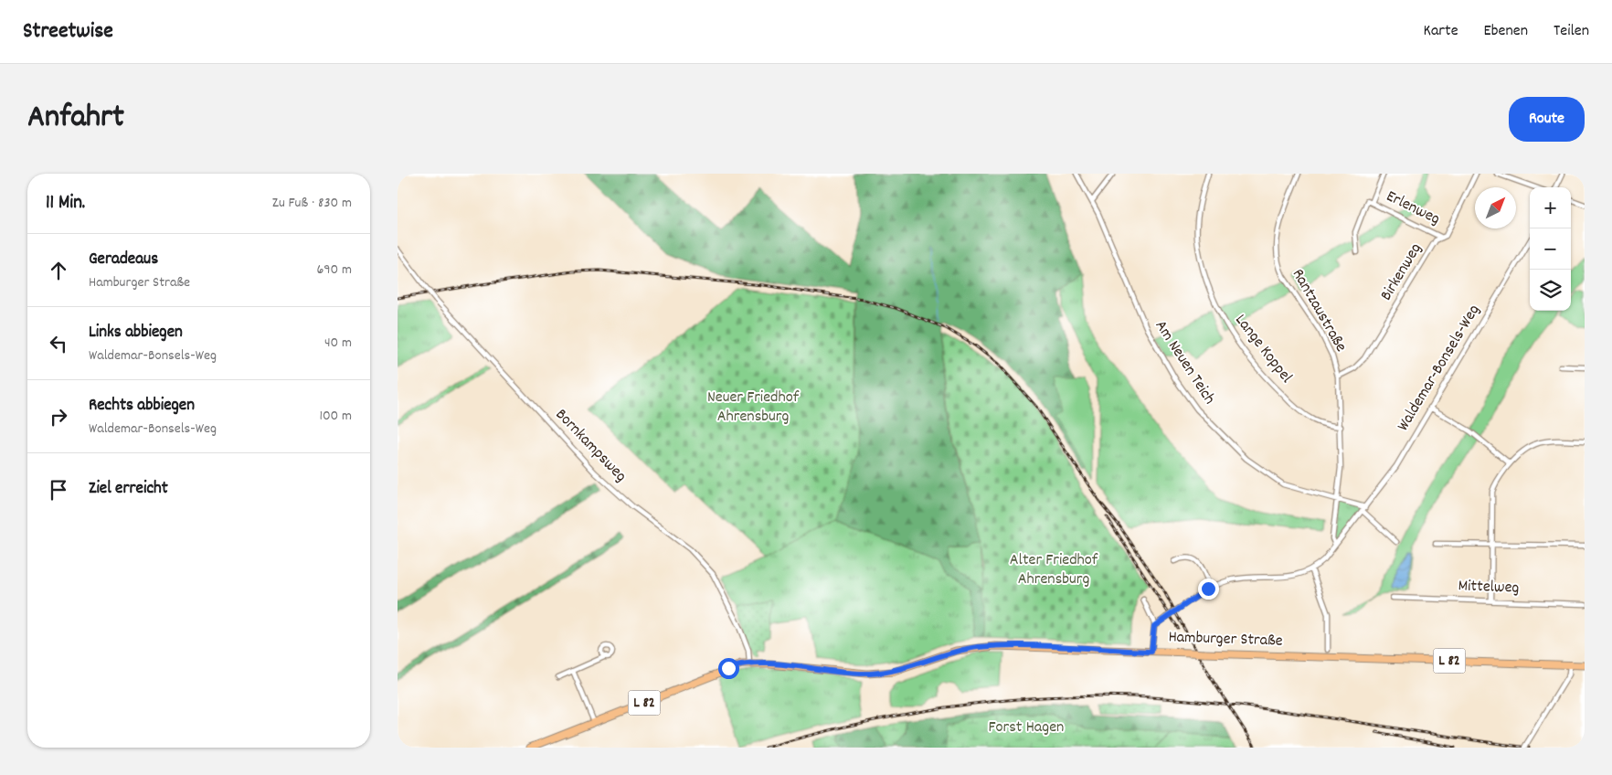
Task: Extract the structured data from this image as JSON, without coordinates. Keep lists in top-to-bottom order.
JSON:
{
  "streets": {
    "main road": ["Hamburger Straße", "L 82"],
    "street": [
      "Erlenweg",
      "Birkenweg",
      "Rantzaustraße",
      "Lange Koppel",
      "Am Neuen Teich",
      "Waldemar-Bonsels-Weg",
      "Bornkampsweg",
      "Mittelweg"
    ]
  },
  "crossings": [
    ["Erlenweg", "Birkenweg"],
    ["Birkenweg", "Rantzaustraße"],
    ["Rantzaustraße", "Lange Koppel"],
    ["Rantzaustraße", "Am Neuen Teich"],
    ["Rantzaustraße", "Waldemar-Bonsels-Weg"],
    ["Am Neuen Teich", "Waldemar-Bonsels-Weg"],
    ["Bornkampsweg", "Hamburger Straße"]
  ],
  "parks": ["Neuer Friedhof Ahrensburg", "Alter Friedhof Ahrensburg", "Forst Hagen"],
  "north": "top right",
  "page": {
    "header": "Streetwise",
    "nav": ["Karte", "Ebenen", "Teilen"],
    "title": "Anfahrt",
    "buttons": "Route",
    "heading": ["11 Min.", "Zu Fuß · 830 m"],
    "map_buttons": ["+", "−"],
    "list": [
      ["Geradeaus", "Hamburger Straße", "690 m"],
      ["Links abbiegen", "Waldemar-Bonsels-Weg", "40 m"],
      ["Rechts abbiegen", "Waldemar-Bonsels-Weg", "100 m"],
      "Ziel erreicht"
    ]
  }
}
